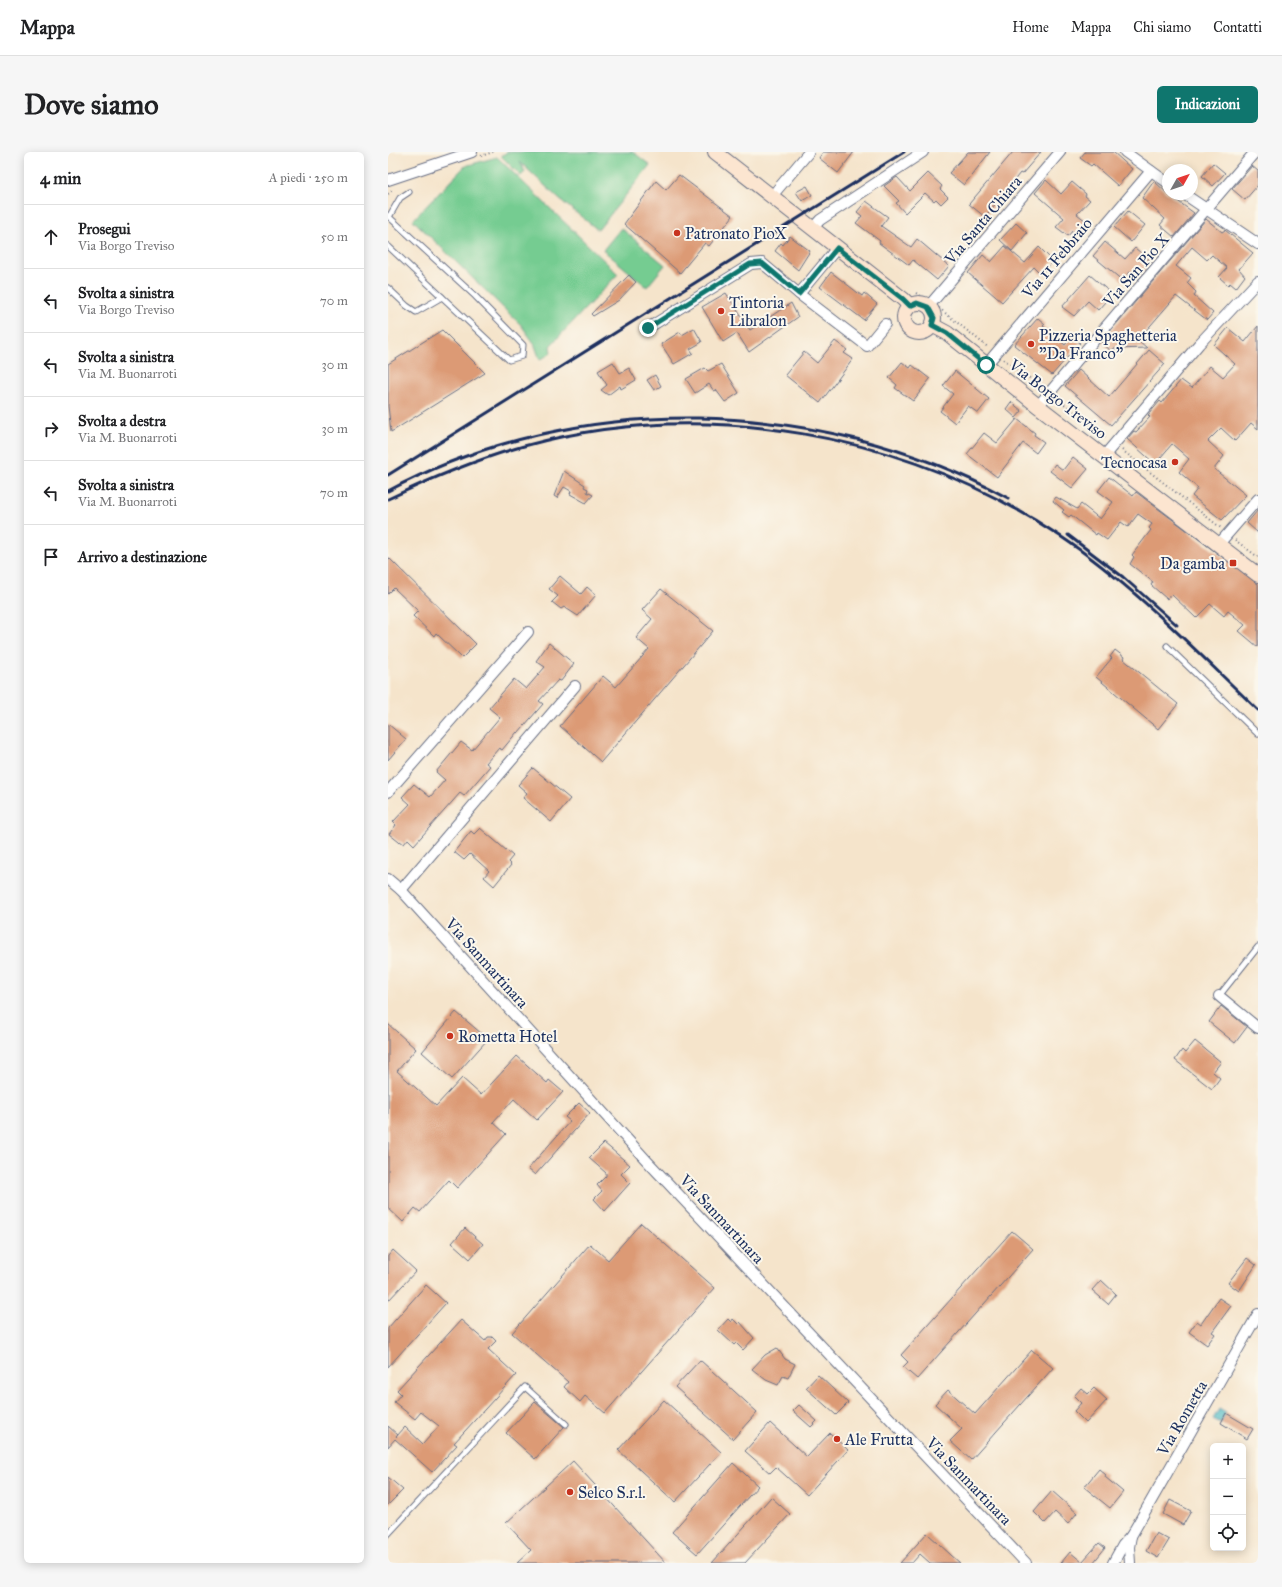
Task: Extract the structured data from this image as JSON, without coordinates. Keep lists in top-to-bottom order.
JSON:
{
  "streets": {
    "street": [
      "Via Santa Chiara",
      "Via 11 Febbraio",
      "Via San Pio X",
      "Via Borgo Treviso",
      "Via Sanmartinara",
      "Via Rometta"
    ]
  },
  "crossings": [
    ["Via Santa Chiara", "Via Borgo Treviso"],
    ["Via 11 Febbraio", "Via Borgo Treviso"],
    ["Via San Pio X", "Via Borgo Treviso"]
  ],
  "places": {
    "other": [
      "Patronato PioX",
      "Tintoria Libralon",
      "Pizzeria Spaghetteria \"Da Franco\"",
      "Tecnocasa",
      "Rometta Hotel",
      "Ale Frutta",
      "Selco S.r.l."
    ],
    "transit": ["Da gamba"]
  },
  "north": "top right",
  "page": {
    "header": "Mappa",
    "nav": [
      "Home",
      "Mappa",
      "Chi siamo",
      "Contatti"
    ],
    "buttons": "Indicazioni",
    "title": "Dove siamo",
    "heading": ["4 min", "A piedi · 250 m"],
    "list": [
      ["Prosegui", "Via Borgo Treviso", "50 m"],
      ["Svolta a sinistra", "Via Borgo Treviso", "70 m"],
      ["Svolta a sinistra", "Via M. Buonarroti", "30 m"],
      ["Svolta a destra", "Via M. Buonarroti", "30 m"],
      ["Svolta a sinistra", "Via M. Buonarroti", "70 m"],
      "Arrivo a destinazione"
    ],
    "map_buttons": ["+", "−"]
  }
}
